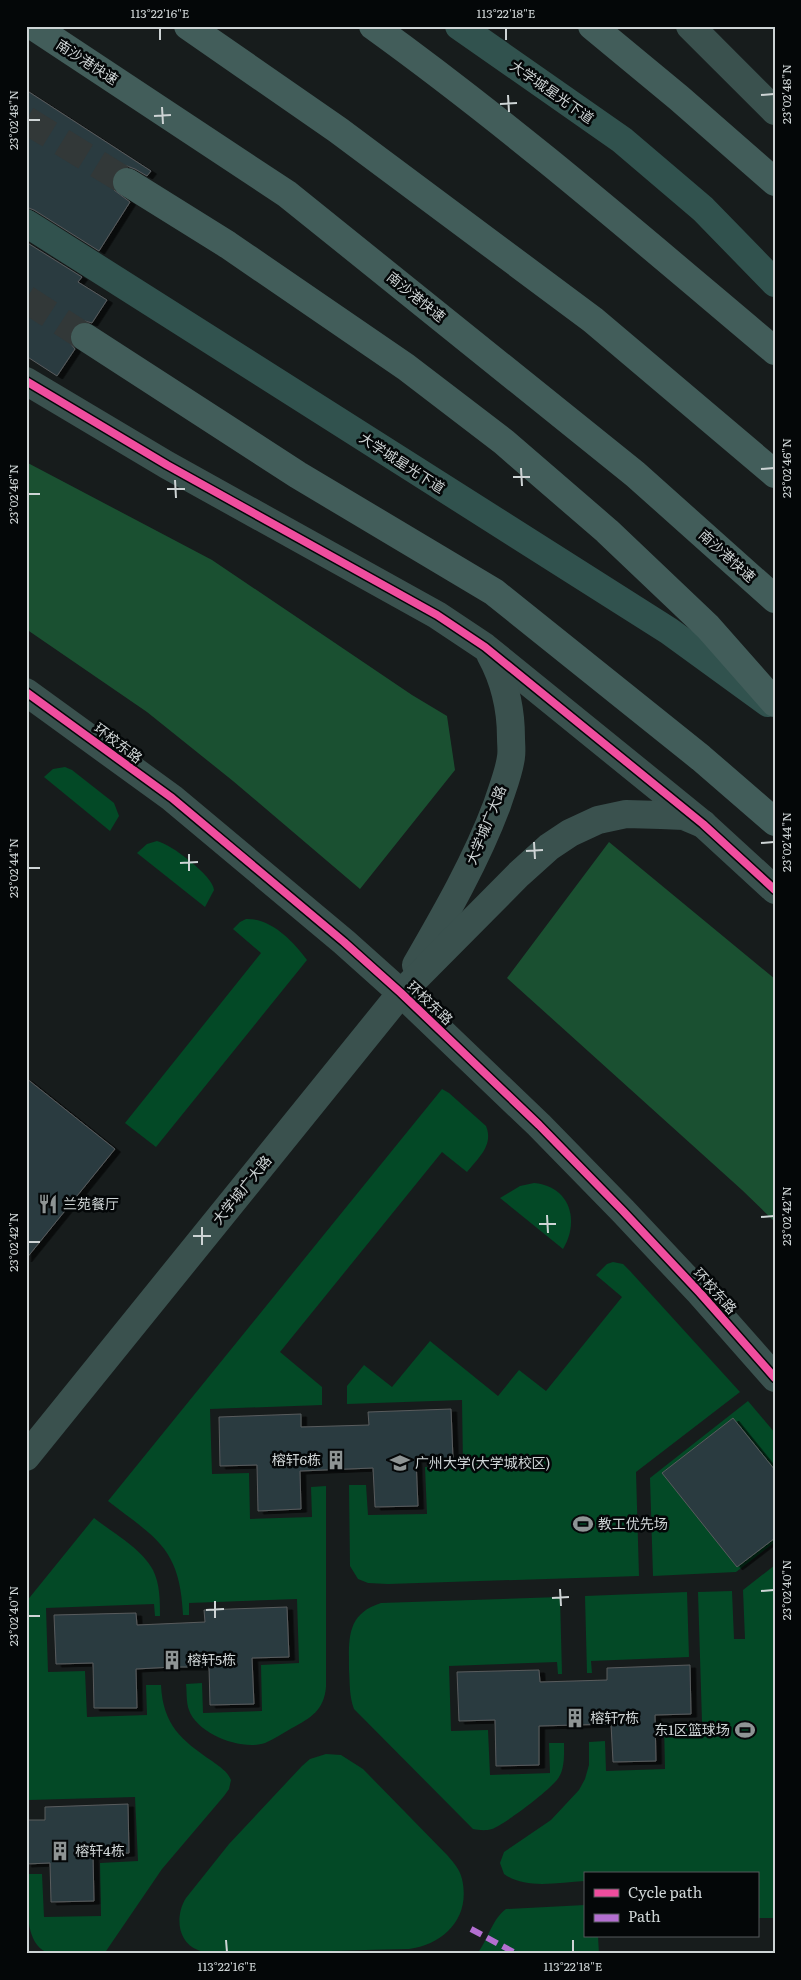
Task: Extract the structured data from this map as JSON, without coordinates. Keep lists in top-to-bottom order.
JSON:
{
  "streets": {
    "highway": ["南沙港快速"],
    "main road": ["大学城星光下道"],
    "street": ["环校东路", "大学城广大路"]
  },
  "crossings": [
    ["环校东路", "大学城广大路"]
  ],
  "places": {
    "restaurant": ["兰苑餐厅"],
    "building": [
      "榕轩6栋",
      "榕轩5栋",
      "榕轩7栋",
      "榕轩4栋"
    ],
    "school or university": ["广州大学(大学城校区)"],
    "sports": ["教工优先场", "东1区篮球场"]
  },
  "legend": ["Cycle path", "Path"],
  "coordinates": [
    "113°22'16\"E",
    "113°22'18\"E",
    "23°02'48\"N",
    "23°02'46\"N",
    "23°02'44\"N",
    "23°02'42\"N",
    "23°02'40\"N"
  ]
}
